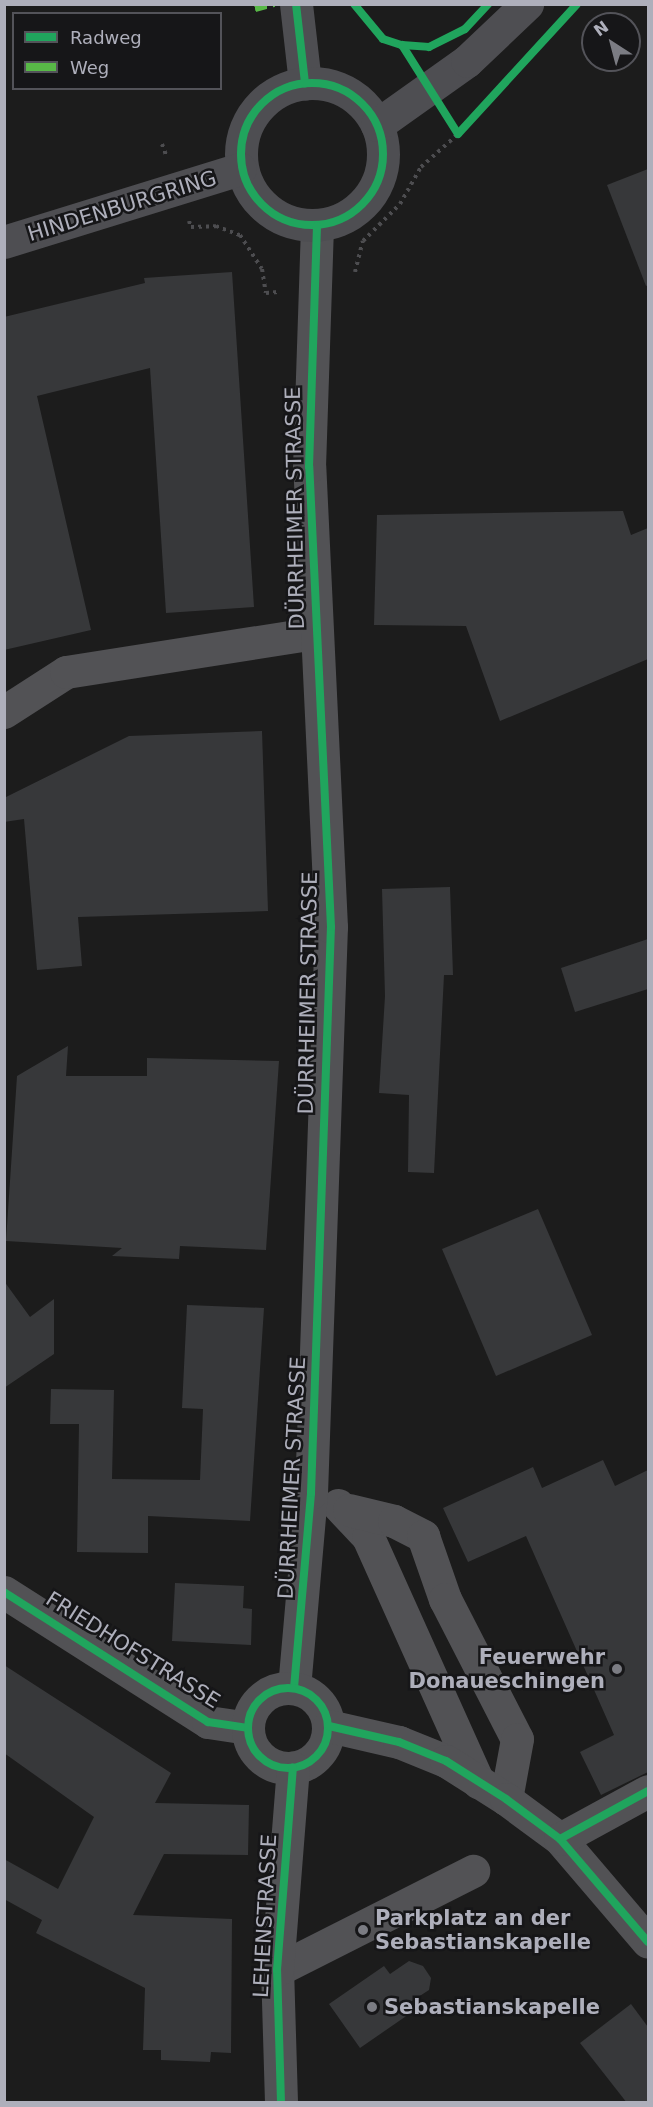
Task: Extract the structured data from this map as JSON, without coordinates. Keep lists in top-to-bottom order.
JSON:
{
  "streets": {
    "main road": ["HINDENBURGRING"],
    "street": ["DÜRRHEIMER STRASSE", "FRIEDHOFSTRASSE", "LEHENSTRASSE"]
  },
  "crossings": [
    ["HINDENBURGRING", "DÜRRHEIMER STRASSE"],
    ["DÜRRHEIMER STRASSE", "FRIEDHOFSTRASSE"],
    ["DÜRRHEIMER STRASSE", "LEHENSTRASSE"],
    ["FRIEDHOFSTRASSE", "LEHENSTRASSE"]
  ],
  "places": ["Feuerwehr Donaueschingen", "Parkplatz an der Sebastianskapelle", "Sebastianskapelle"],
  "legend": ["Radweg", "Weg"],
  "north": "top left"
}
